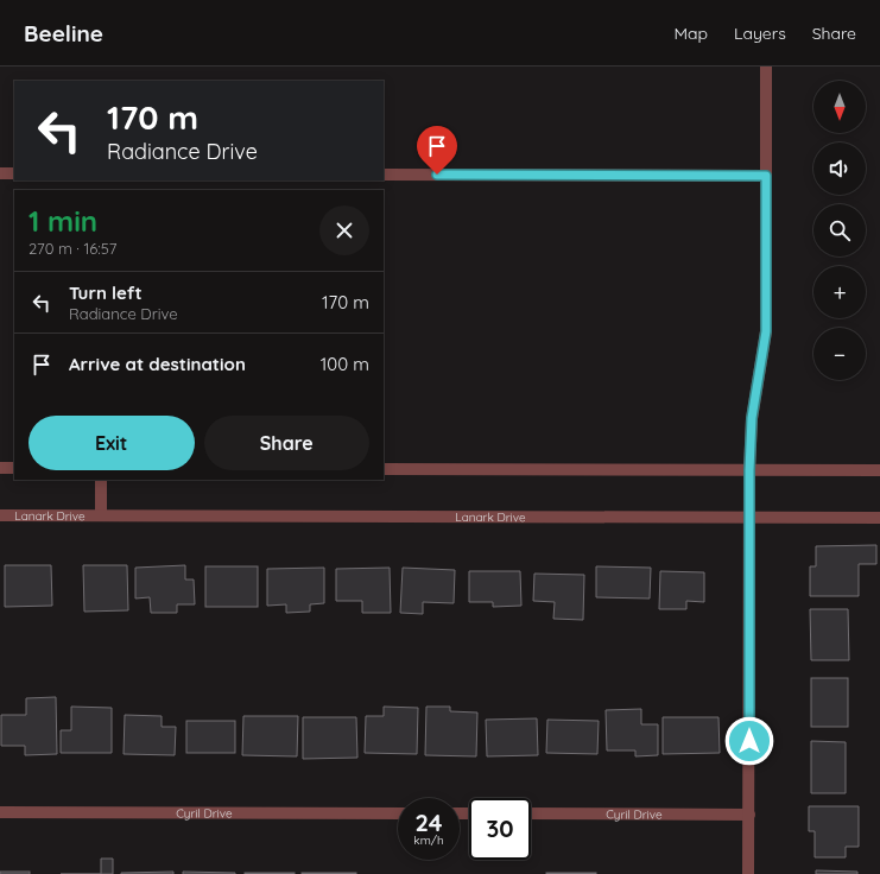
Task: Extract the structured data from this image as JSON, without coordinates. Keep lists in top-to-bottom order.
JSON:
{
  "streets": {
    "street": ["Lanark Drive", "Cyril Drive"]
  },
  "north": "bottom",
  "page": {
    "header": "Beeline",
    "nav": ["Map", "Layers", "Share"],
    "map_buttons": ["+", "−"],
    "turn": ["170 m", "Radiance Drive"],
    "heading": ["1 min", "270 m · 16:57"],
    "list": [
      {
        "name": "Turn left",
        "note": "Radiance Drive",
        "value": "170 m"
      },
      {
        "name": "Arrive at destination",
        "value": "100 m"
      }
    ],
    "buttons": ["Exit", "Share"],
    "speed": "24 km/h",
    "limit": "30"
  }
}
